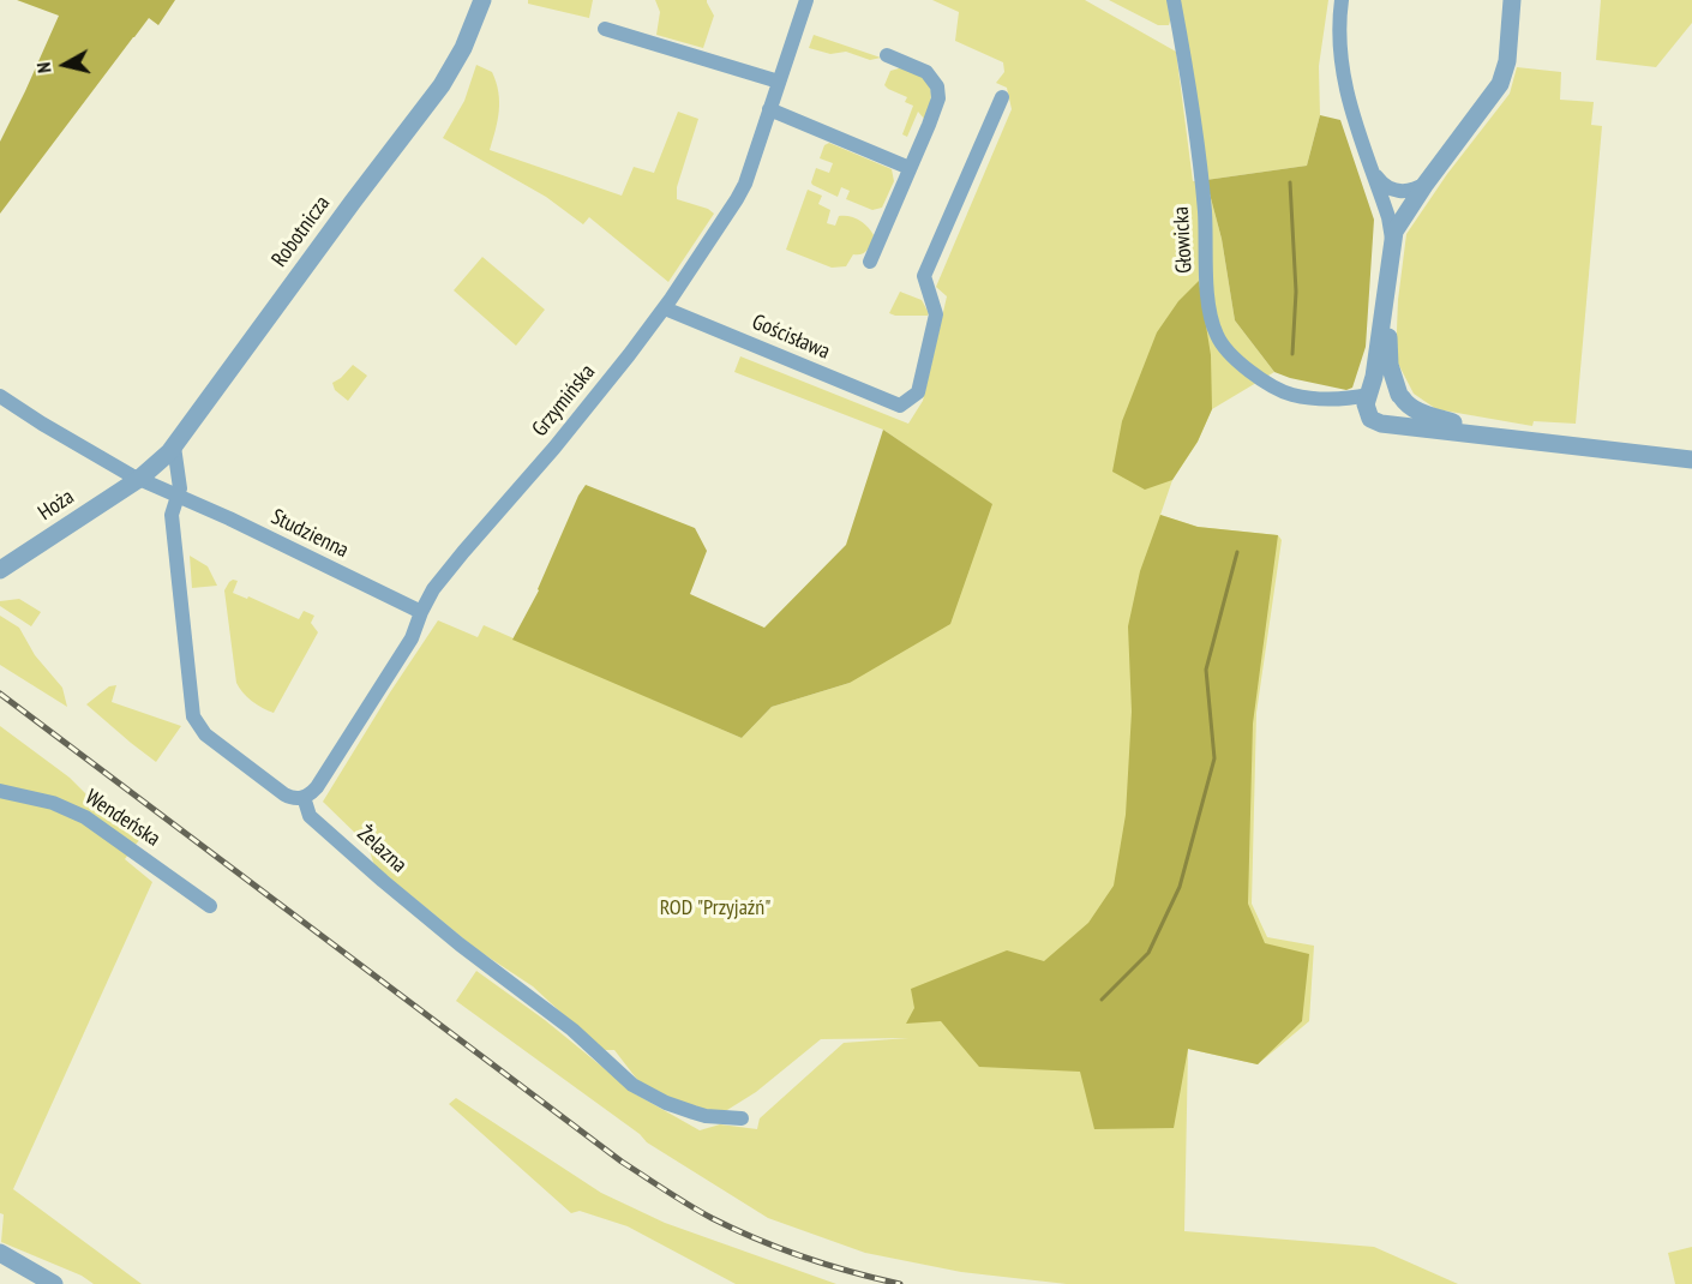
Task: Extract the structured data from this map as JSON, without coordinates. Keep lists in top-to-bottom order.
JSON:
{
  "streets": {
    "street": [
      "Robotnicza",
      "Głowicka",
      "Gościsława",
      "Grzymińska",
      "Hoża",
      "Studzienna",
      "Wendeńska",
      "Żelazna"
    ]
  },
  "crossings": [
    ["Robotnicza", "Hoża"],
    ["Robotnicza", "Studzienna"],
    ["Gościsława", "Grzymińska"],
    ["Grzymińska", "Studzienna"],
    ["Grzymińska", "Żelazna"],
    ["Hoża", "Studzienna"]
  ],
  "parks": ["ROD \"Przyjaźń\""],
  "north": "left"
}
